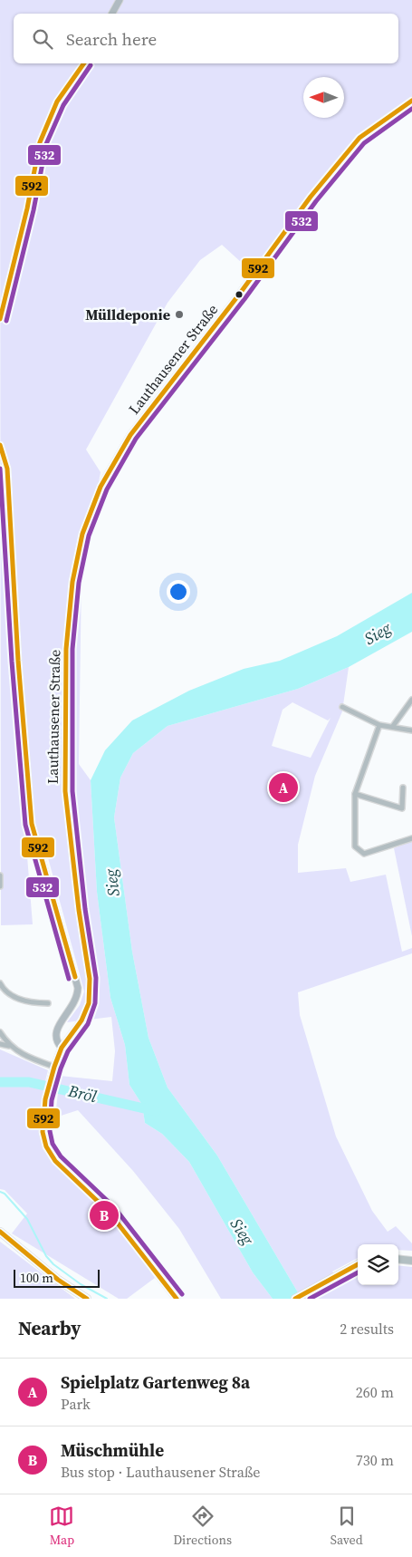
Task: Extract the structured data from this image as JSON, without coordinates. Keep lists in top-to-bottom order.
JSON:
{
  "streets": {
    "street": ["Lauthausener Straße"]
  },
  "water": ["Sieg", "Bröl"],
  "places": ["Mülldeponie"],
  "lines": ["transit line 592", "transit line 532"],
  "scale_bar": "100 m",
  "north": "left",
  "page": {
    "search": "Search here",
    "pins": ["A", "B"],
    "scale": "100 m",
    "heading": ["Nearby", "2 results"],
    "list": [
      {
        "mark": "A",
        "name": "Spielplatz Gartenweg 8a",
        "note": "Park",
        "value": "260 m"
      },
      {
        "mark": "B",
        "name": "Müschmühle",
        "note": "Bus stop · Lauthausener Straße",
        "value": "730 m"
      }
    ],
    "nav": ["Map", "Directions", "Saved"]
  }
}
